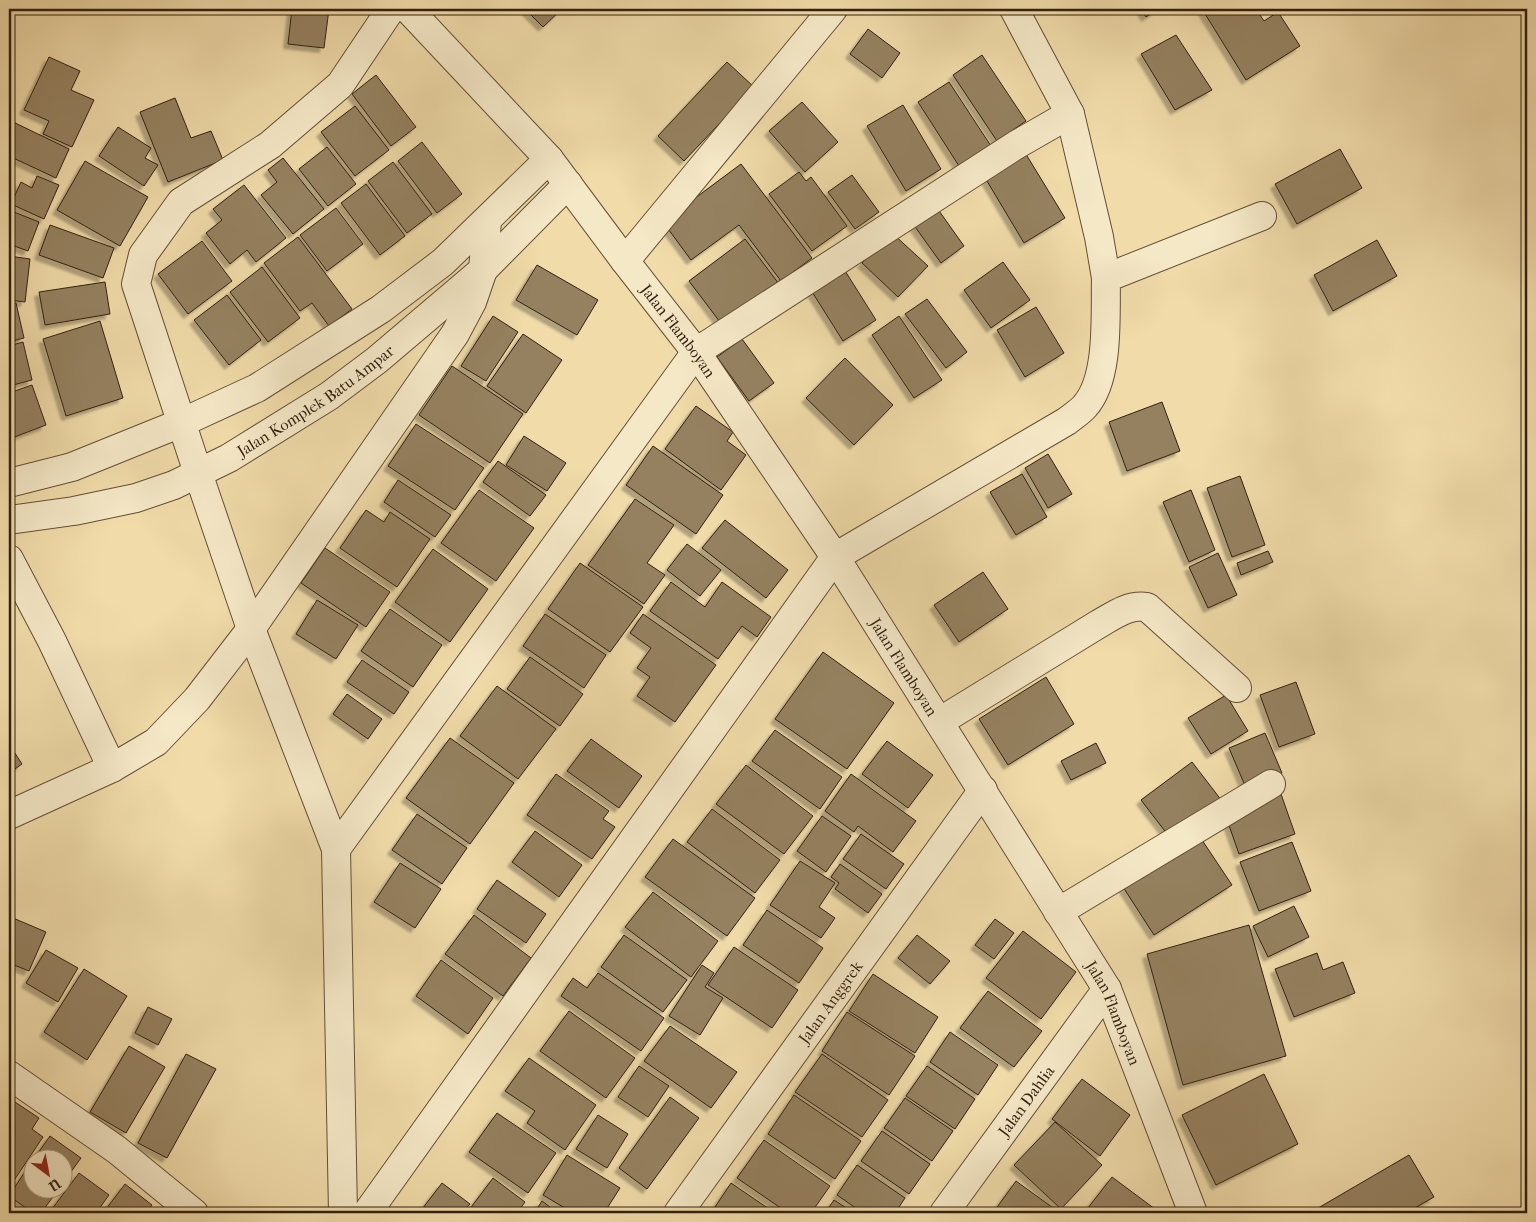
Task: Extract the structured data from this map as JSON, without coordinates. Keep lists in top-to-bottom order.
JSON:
{
  "streets": {
    "street": [
      "Jalan Flamboyan",
      "Jalan Komplek Batu Ampar",
      "Jalan Anggrek",
      "Jalan Dahlia"
    ]
  },
  "crossings": [
    ["Jalan Flamboyan", "Jalan Komplek Batu Ampar"],
    ["Jalan Flamboyan", "Jalan Anggrek"],
    ["Jalan Flamboyan", "Jalan Dahlia"]
  ],
  "north": "bottom right"
}
